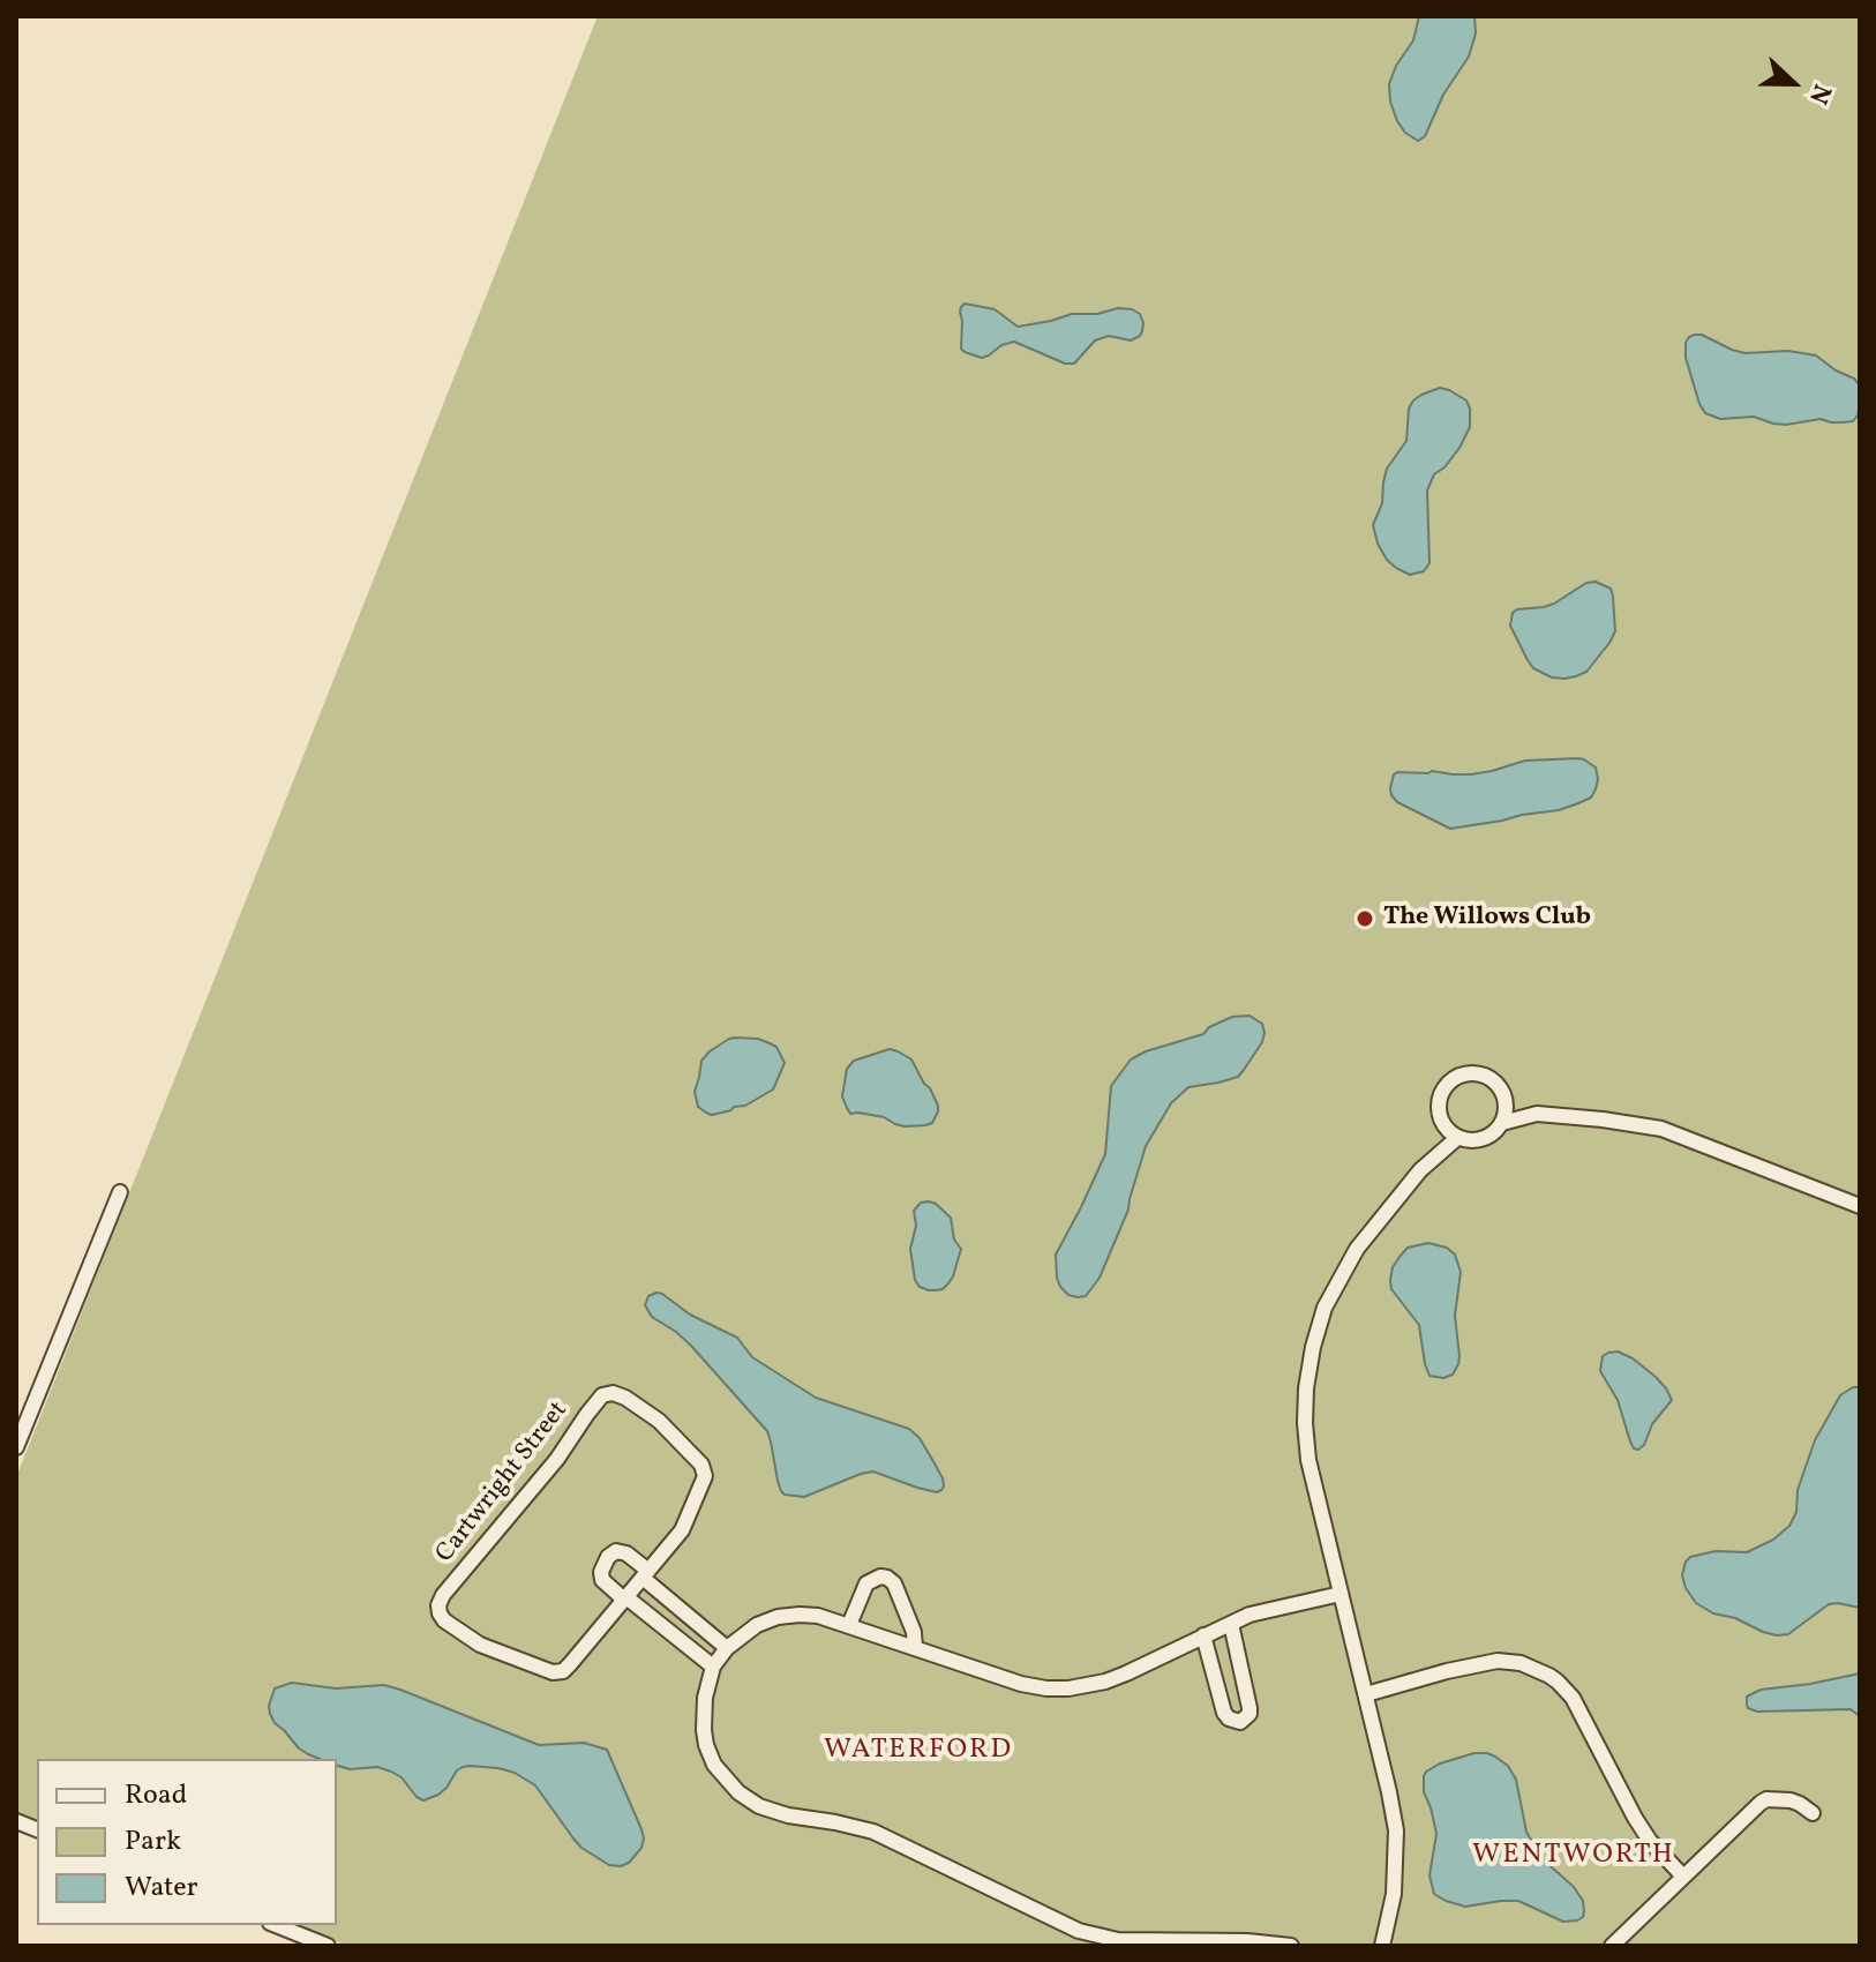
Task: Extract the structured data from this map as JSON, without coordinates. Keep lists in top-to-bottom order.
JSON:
{
  "streets": {
    "street": ["Cartwright Street"]
  },
  "districts": ["WATERFORD", "WENTWORTH"],
  "places": ["The Willows Club"],
  "legend": ["Road", "Park", "Water"],
  "north": "right"
}
